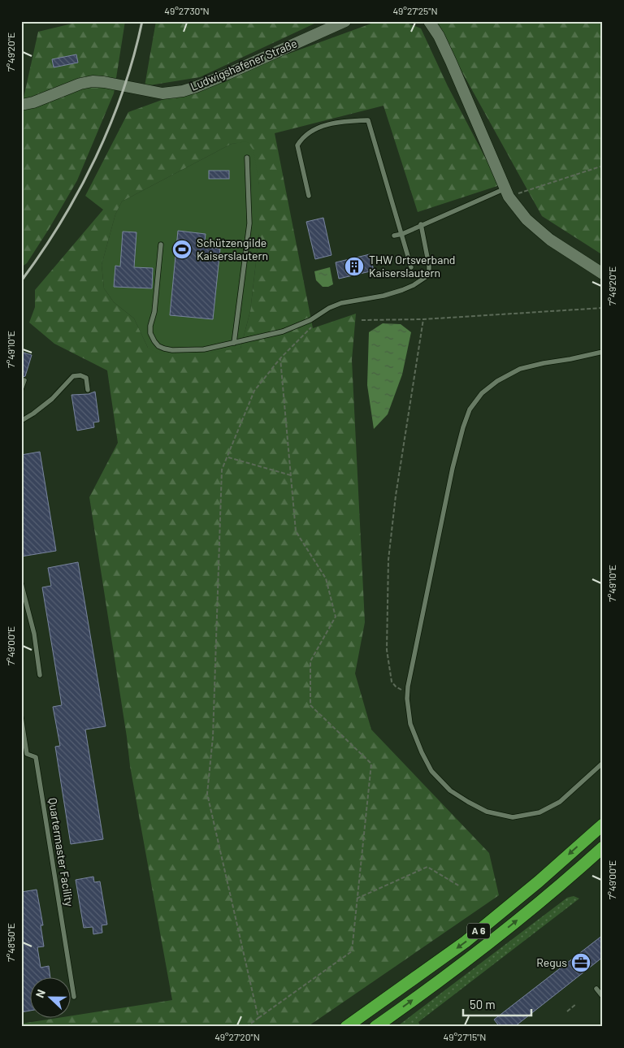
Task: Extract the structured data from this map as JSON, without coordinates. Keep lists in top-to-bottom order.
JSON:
{
  "streets": {
    "highway": ["A 6"],
    "street": ["Ludwigshafener Straße"],
    "lane": ["Quartermaster Facility"]
  },
  "places": {
    "sports": ["Schützengilde Kaiserslautern"],
    "building": ["THW Ortsverband Kaiserslautern"],
    "office": ["Regus"]
  },
  "scale_bar": "50 m",
  "north": "left",
  "coordinates": [
    "49°27'30\"N",
    "49°27'25\"N",
    "7°49'20\"E",
    "7°49'10\"E",
    "7°49'00\"E",
    "7°48'50\"E",
    "49°27'20\"N",
    "49°27'15\"N"
  ]
}
